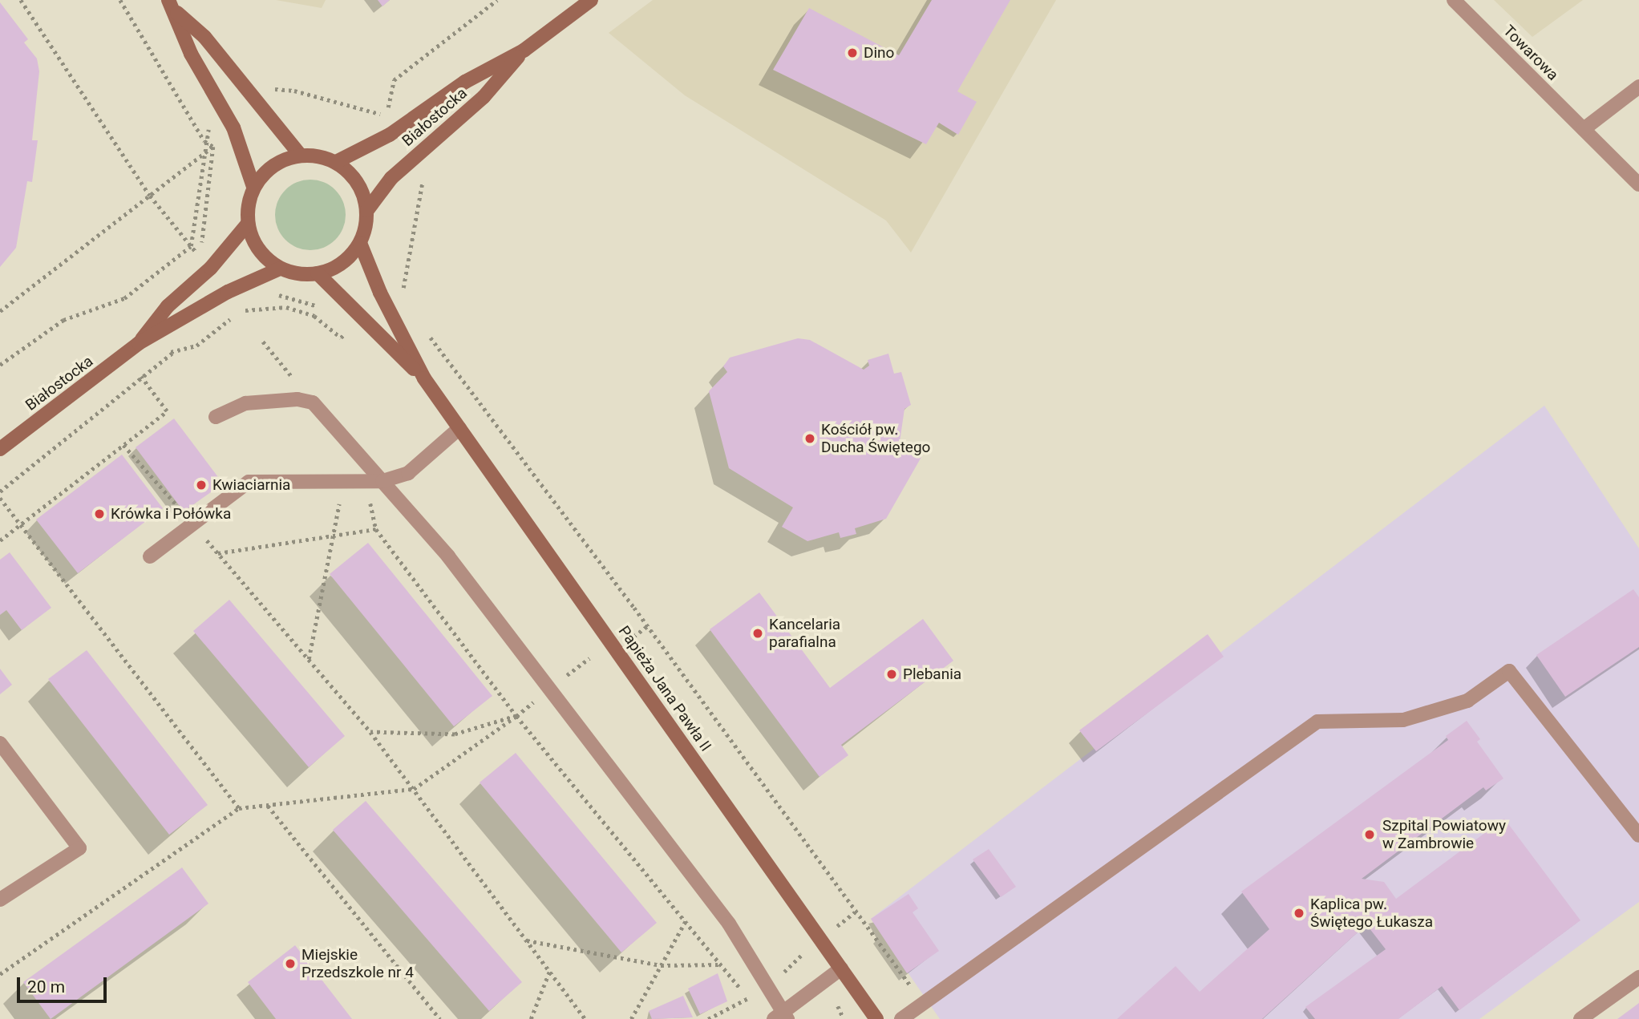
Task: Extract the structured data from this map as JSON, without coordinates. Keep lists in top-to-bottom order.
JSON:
{
  "streets": {
    "street": ["Towarowa", "Białostocka", "Papieża Jana Pawła II"]
  },
  "crossings": [
    ["Białostocka", "Papieża Jana Pawła II"]
  ],
  "places": [
    "Dino",
    "Kościół pw. Ducha Świętego",
    "Kwiaciarnia",
    "Krówka i Połówka",
    "Kancelaria parafialna",
    "Plebania",
    "Szpital Powiatowy w Zambrowie",
    "Kaplica pw. Świętego Łukasza",
    "Miejskie Przedszkole nr 4"
  ],
  "scale_bar": "20 m"
}
